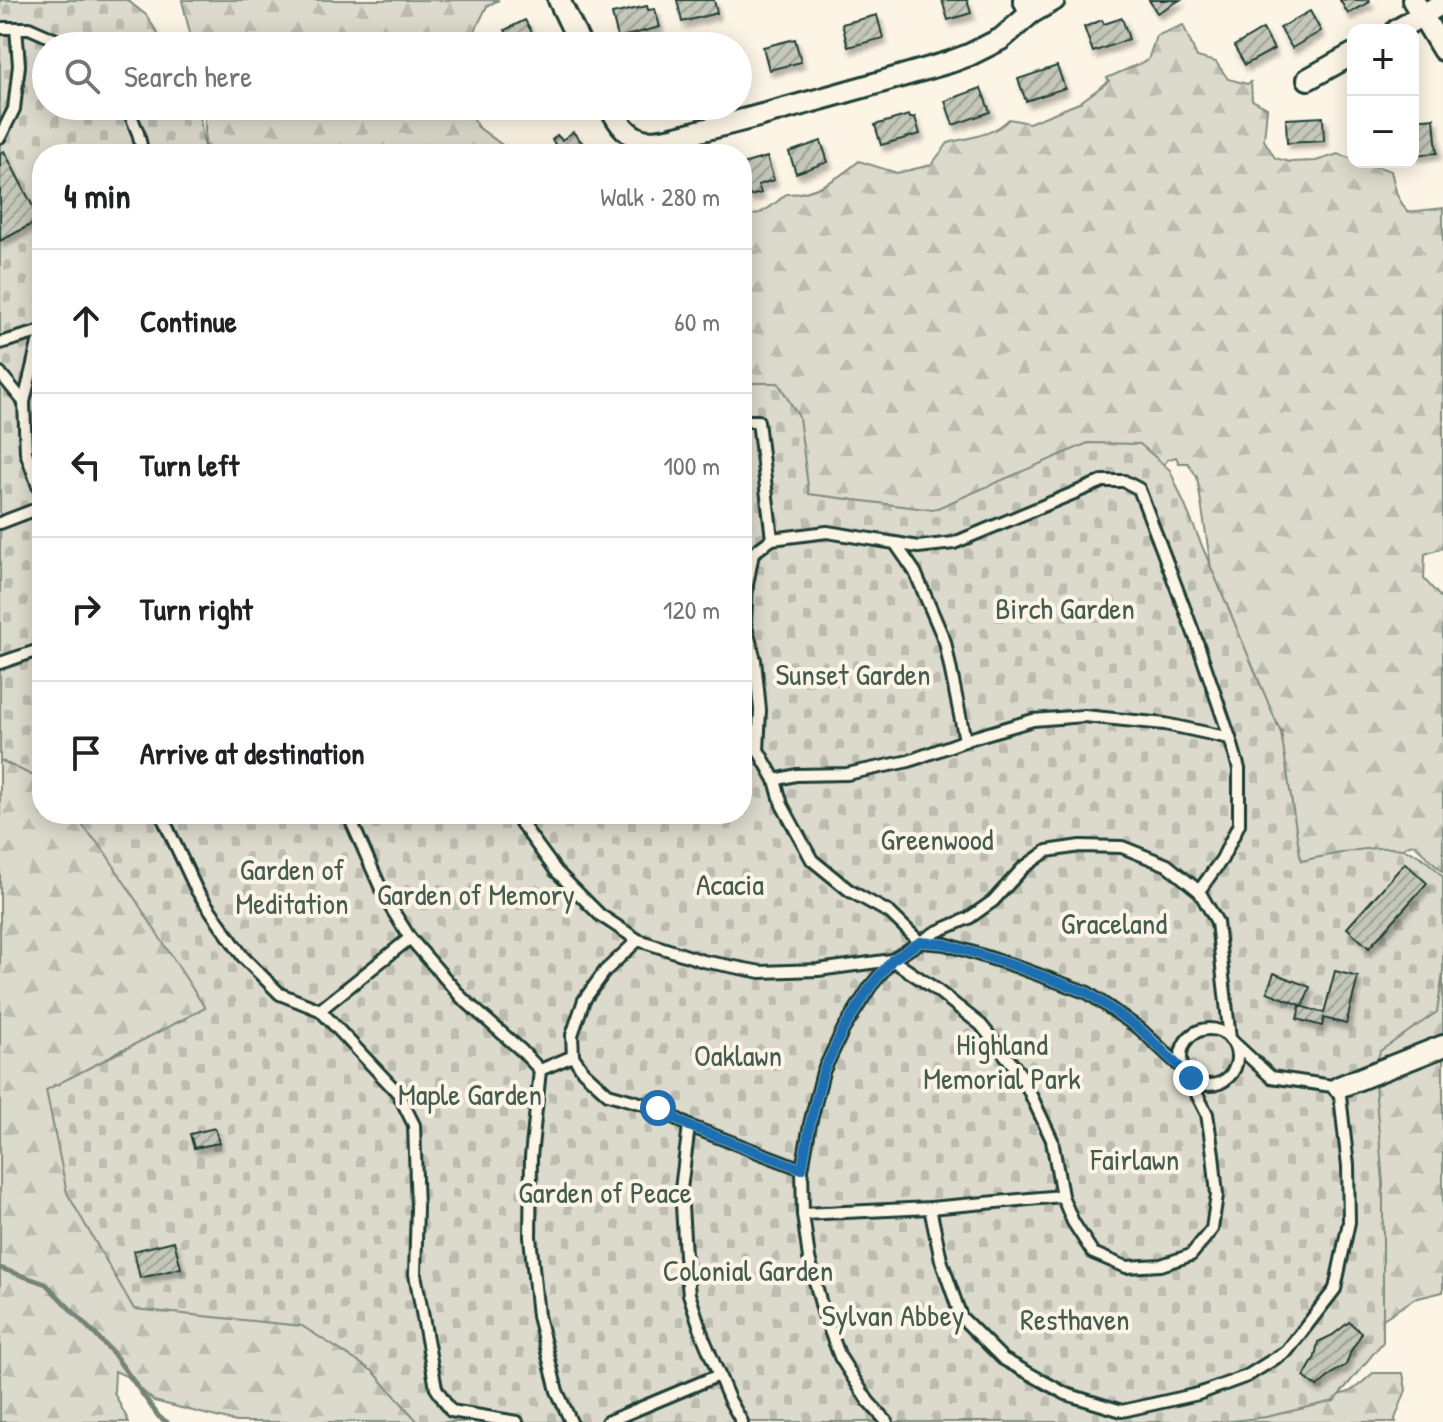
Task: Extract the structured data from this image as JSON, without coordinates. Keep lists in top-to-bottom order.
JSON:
{
  "parks": [
    "Birch Garden",
    "Sunset Garden",
    "Greenwood",
    "Garden of Meditation",
    "Acacia",
    "Garden of Memory",
    "Graceland",
    "Highland Memorial Park",
    "Oaklawn",
    "Maple Garden",
    "Fairlawn",
    "Garden of Peace",
    "Colonial Garden",
    "Sylvan Abbey",
    "Resthaven"
  ],
  "page": {
    "map_buttons": ["+", "−"],
    "search": "Search here",
    "heading": ["4 min", "Walk · 280 m"],
    "list": [
      ["Continue", "60 m"],
      ["Turn left", "100 m"],
      ["Turn right", "120 m"],
      "Arrive at destination"
    ]
  }
}
